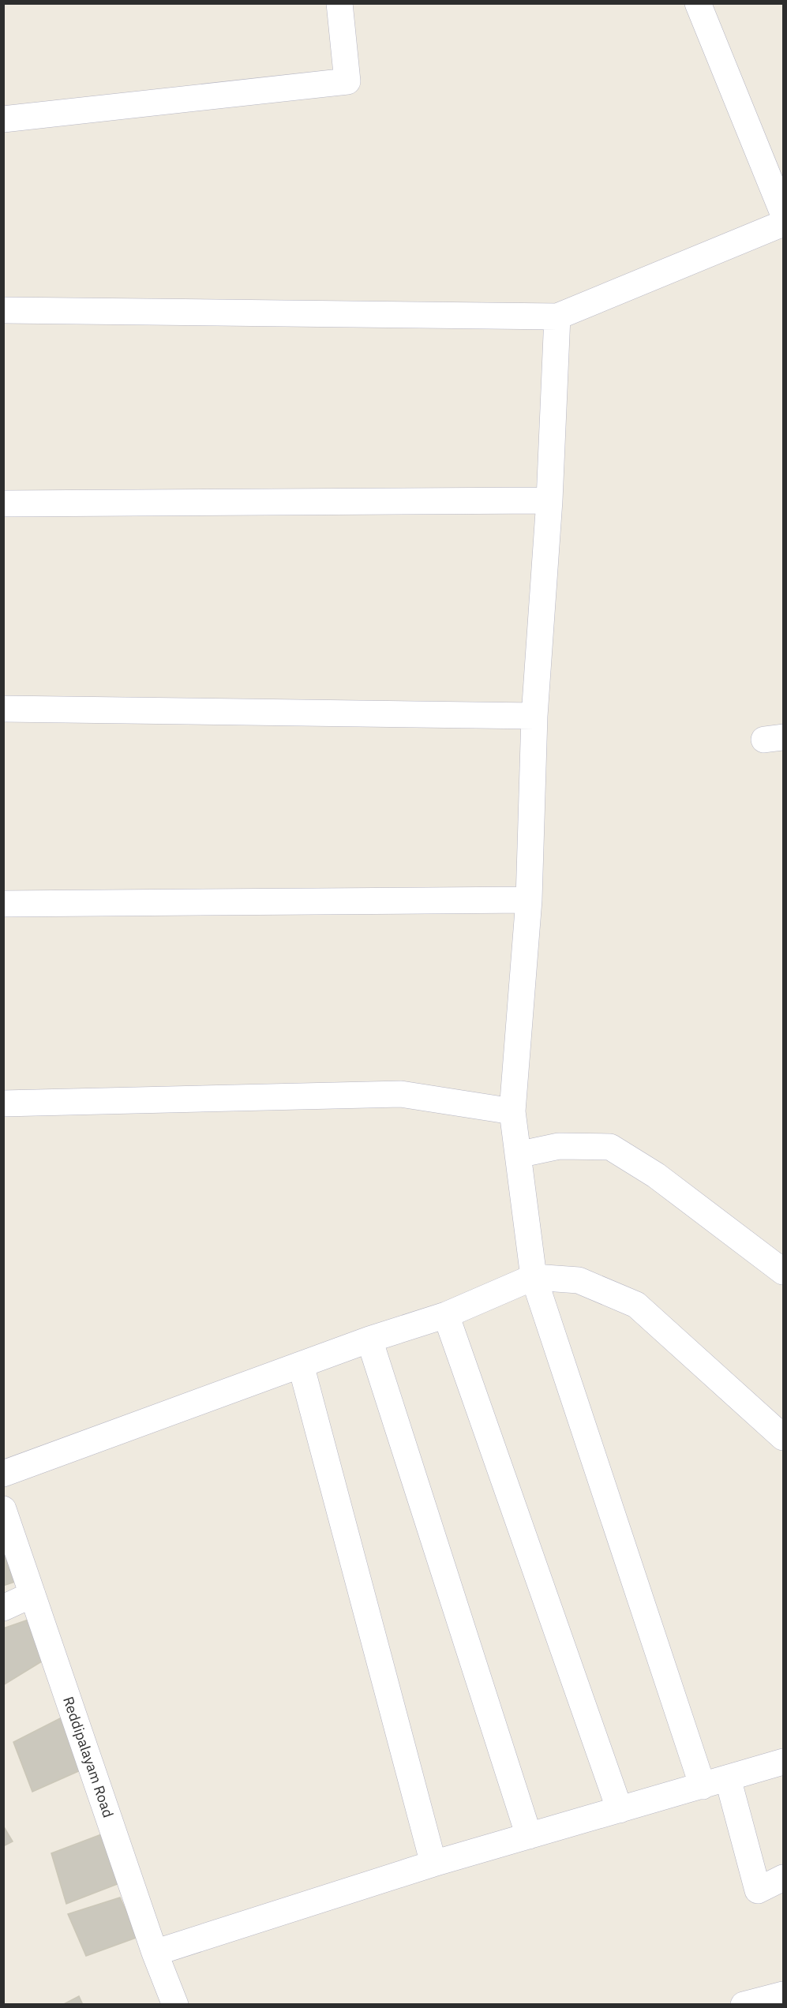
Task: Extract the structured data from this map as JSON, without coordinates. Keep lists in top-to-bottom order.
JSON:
{
  "streets": {
    "street": ["Reddipalayam Road"]
  }
}
